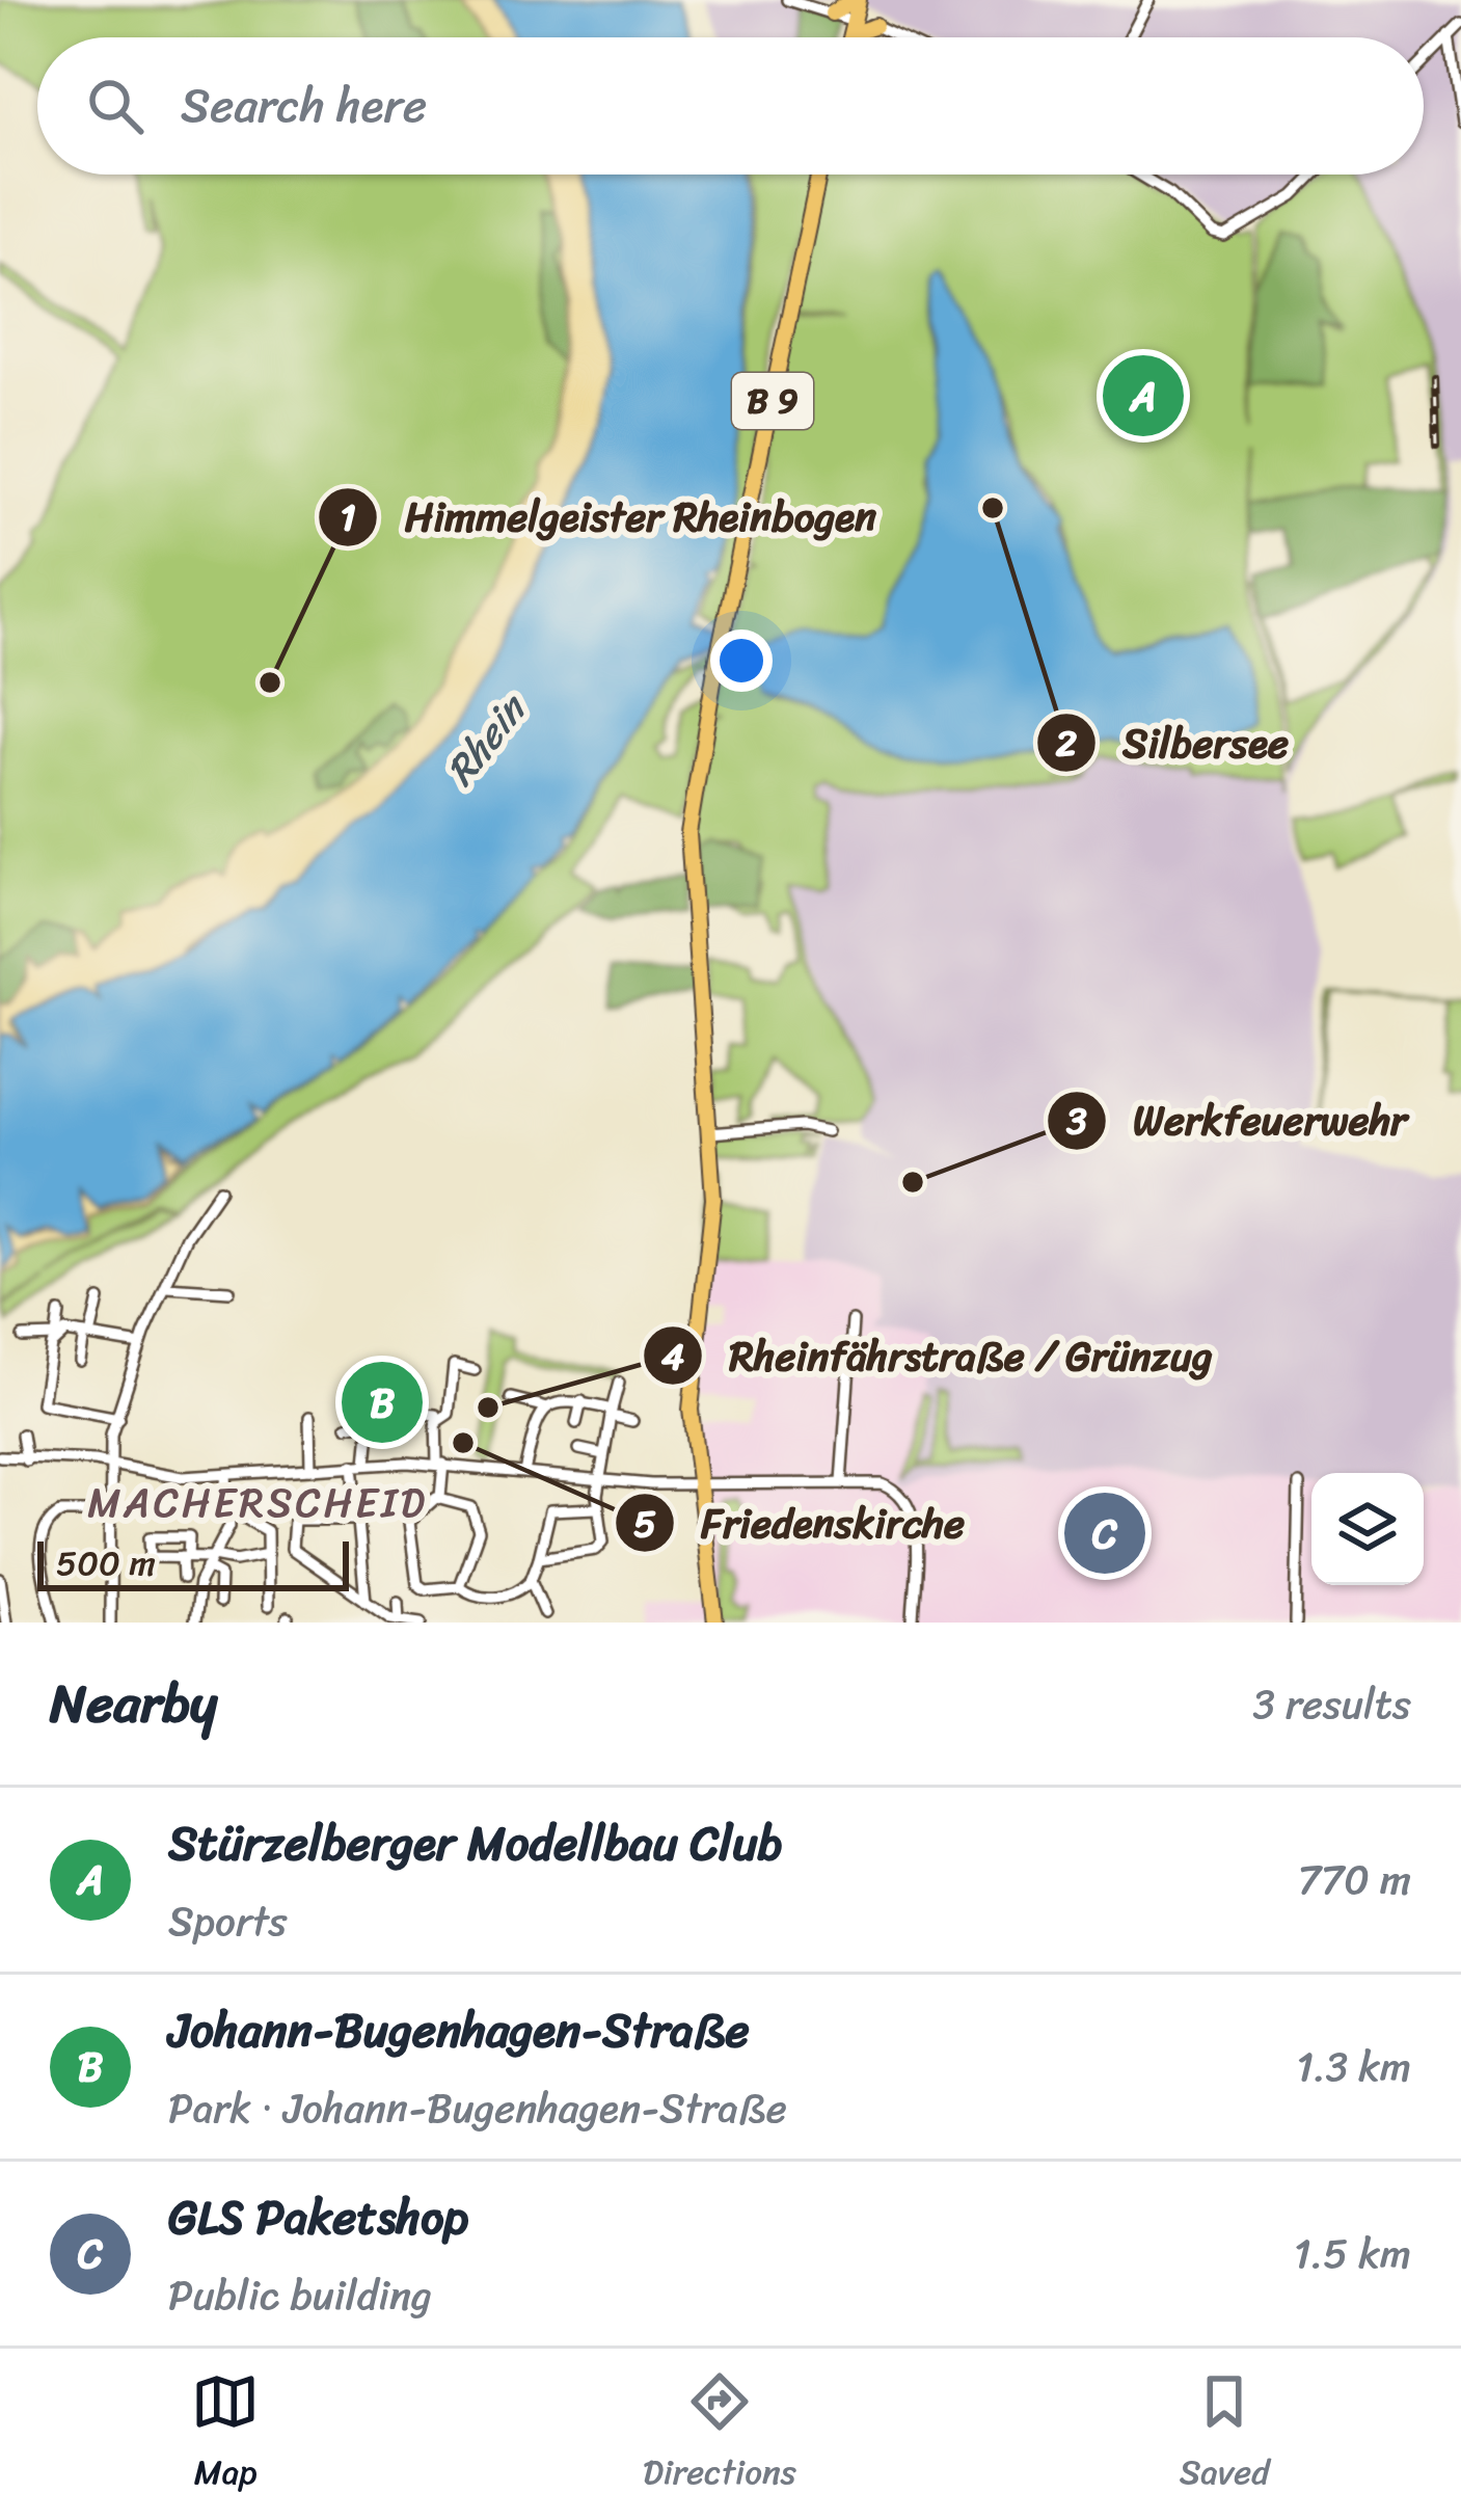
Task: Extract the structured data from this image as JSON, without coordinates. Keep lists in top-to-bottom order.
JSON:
{
  "streets": {
    "main road": ["B 9"]
  },
  "districts": ["MACHERSCHEID"],
  "water": ["Rhein"],
  "places": [
    "Silbersee",
    "Himmelgeister Rheinbogen",
    "Werkfeuerwehr",
    "Rheinfährstraße / Grünzug",
    "Friedenskirche"
  ],
  "scale_bar": "500 m",
  "page": {
    "search": "Search here",
    "pins": ["A", "B", "C"],
    "scale": "500 m",
    "heading": ["Nearby", "3 results"],
    "list": [
      {
        "mark": "A",
        "name": "Stürzelberger Modellbau Club",
        "note": "Sports",
        "value": "770 m"
      },
      {
        "mark": "B",
        "name": "Johann-Bugenhagen-Straße",
        "note": "Park · Johann-Bugenhagen-Straße",
        "value": "1.3 km"
      },
      {
        "mark": "C",
        "name": "GLS Paketshop",
        "note": "Public building",
        "value": "1.5 km"
      }
    ],
    "nav": ["Map", "Directions", "Saved"]
  }
}
